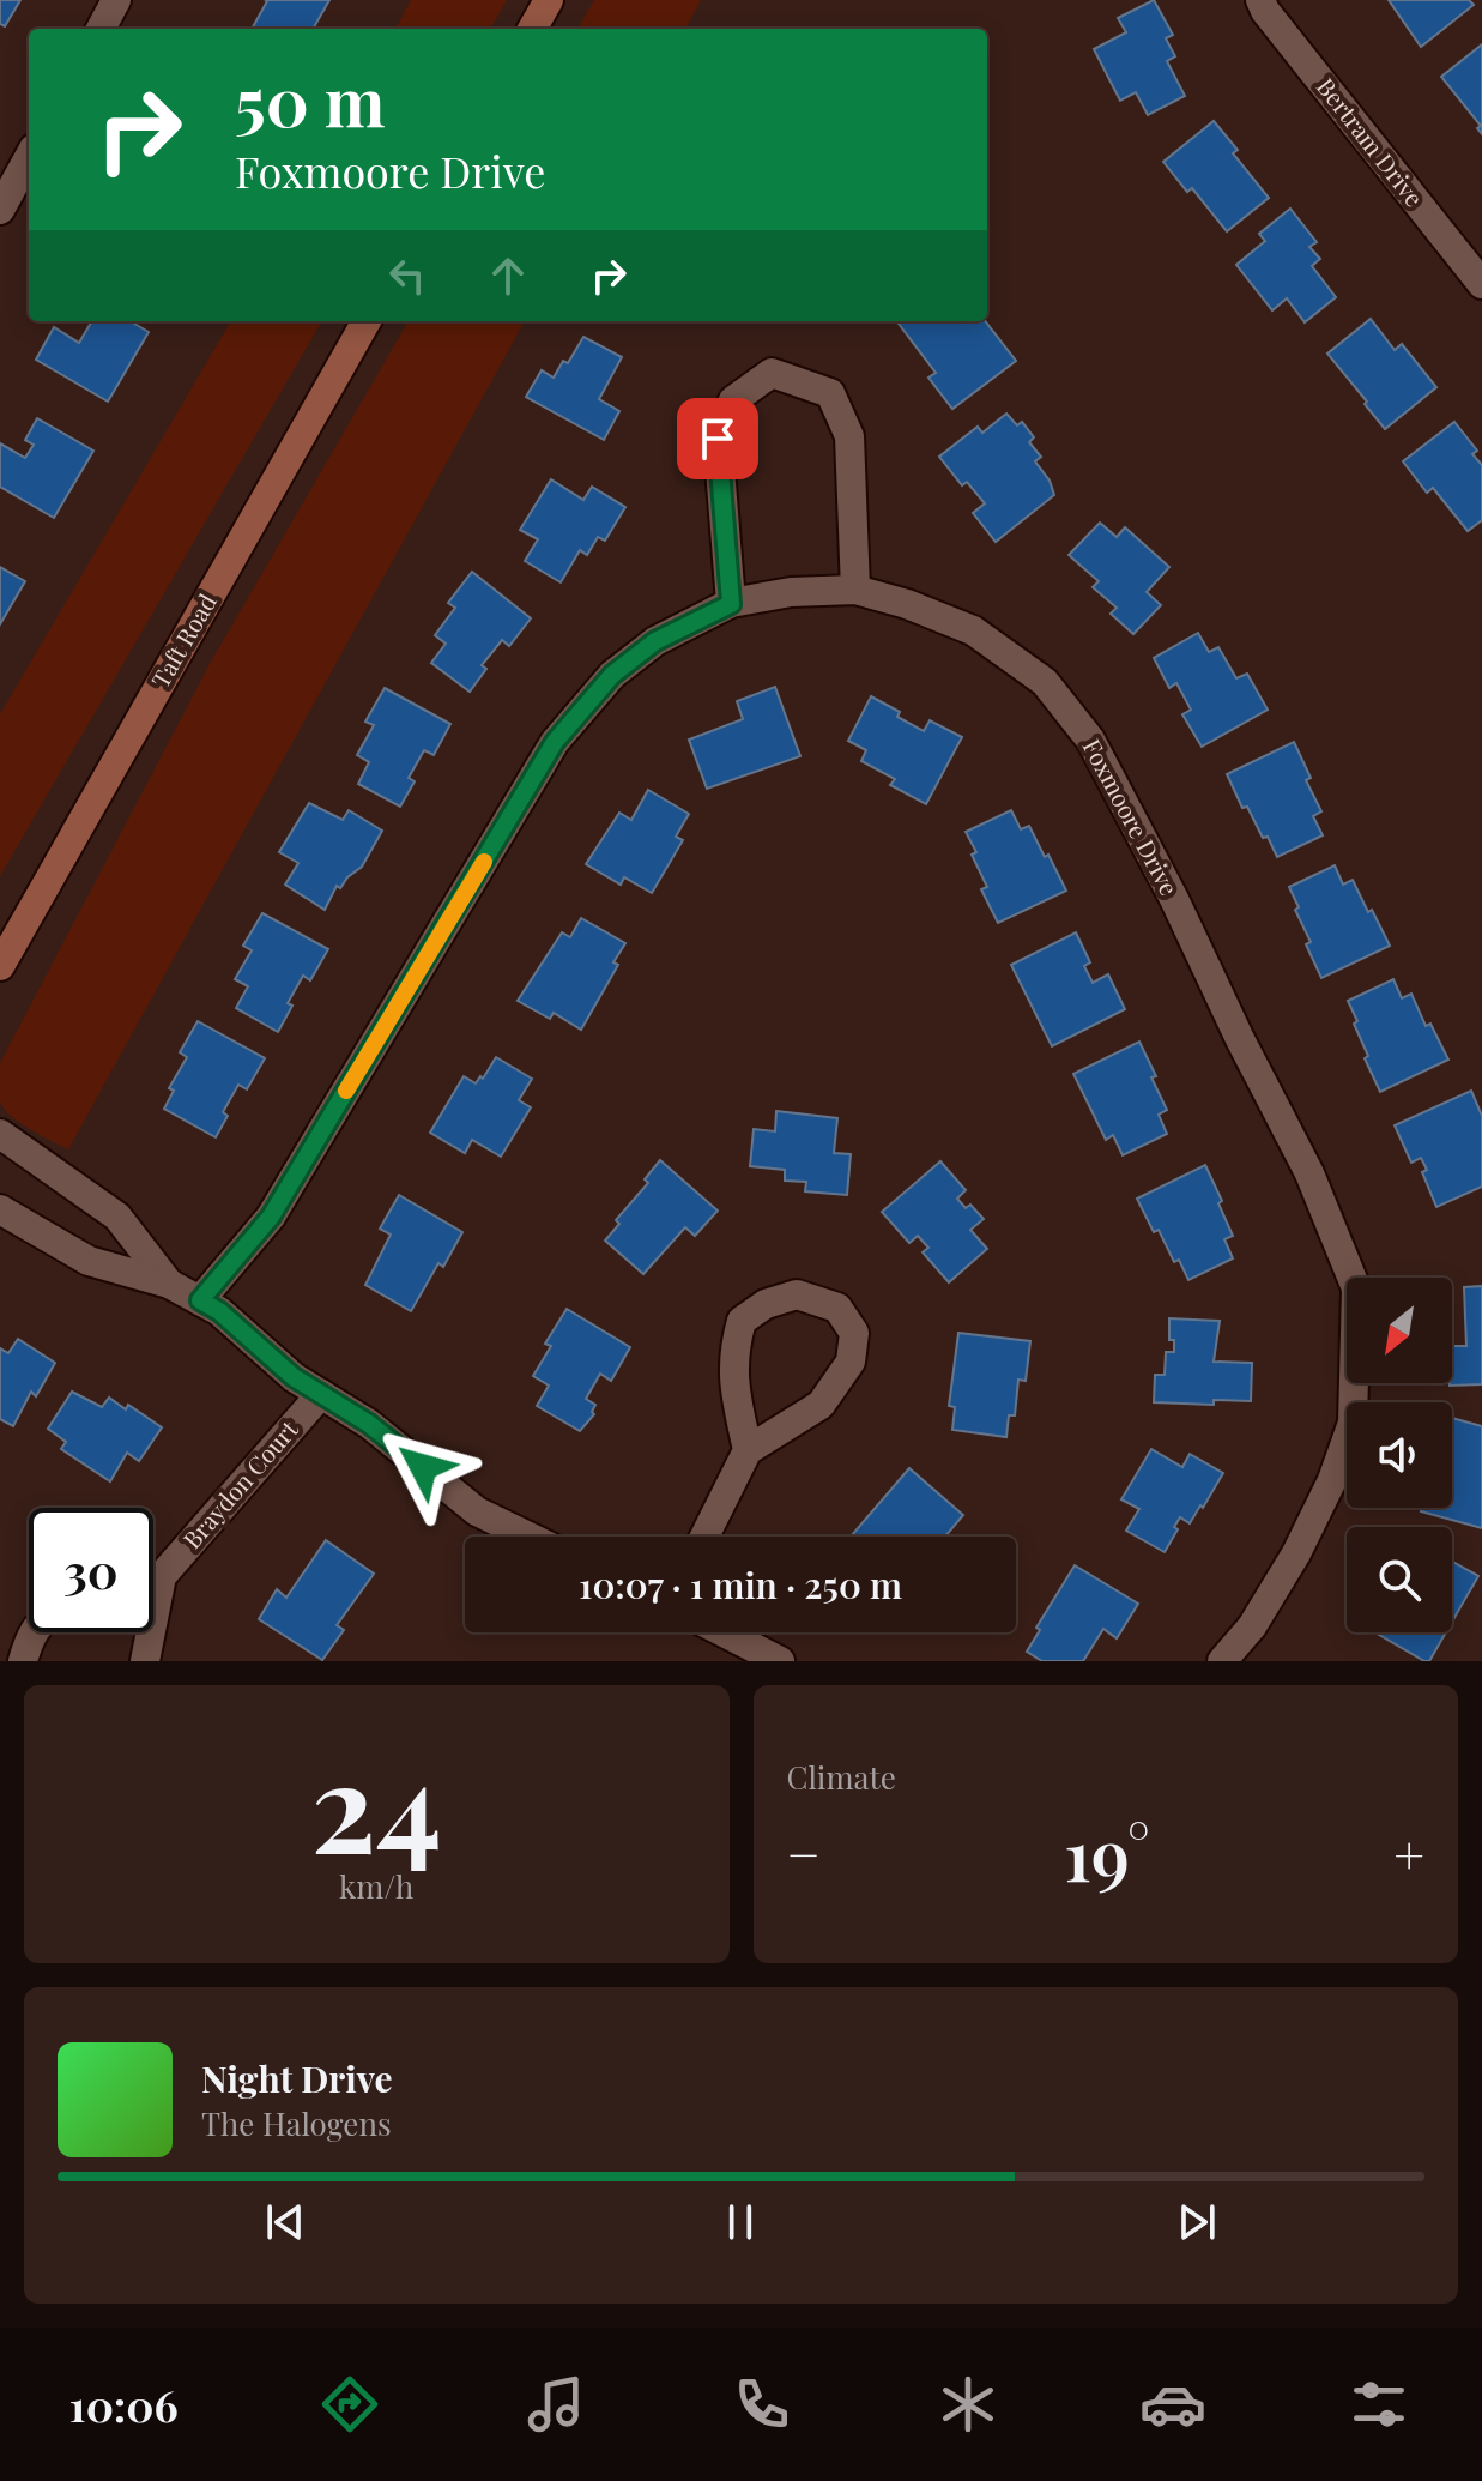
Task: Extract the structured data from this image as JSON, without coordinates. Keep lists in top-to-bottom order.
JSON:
{
  "streets": {
    "street": [
      "Bertram Drive",
      "Taft Road",
      "Foxmoore Drive",
      "Braydon Court"
    ]
  },
  "north": "bottom left",
  "page": {
    "turn": ["50 m", "Foxmoore Drive"],
    "limit": "30",
    "trip": "10:07 · 1 min · 250 m",
    "tile": [
      ["24", "km/h"],
      "Climate"
    ],
    "heat": ["−", "19°", "+"],
    "song": ["Night Drive", "The Halogens"],
    "tabs": "10:06"
  }
}
